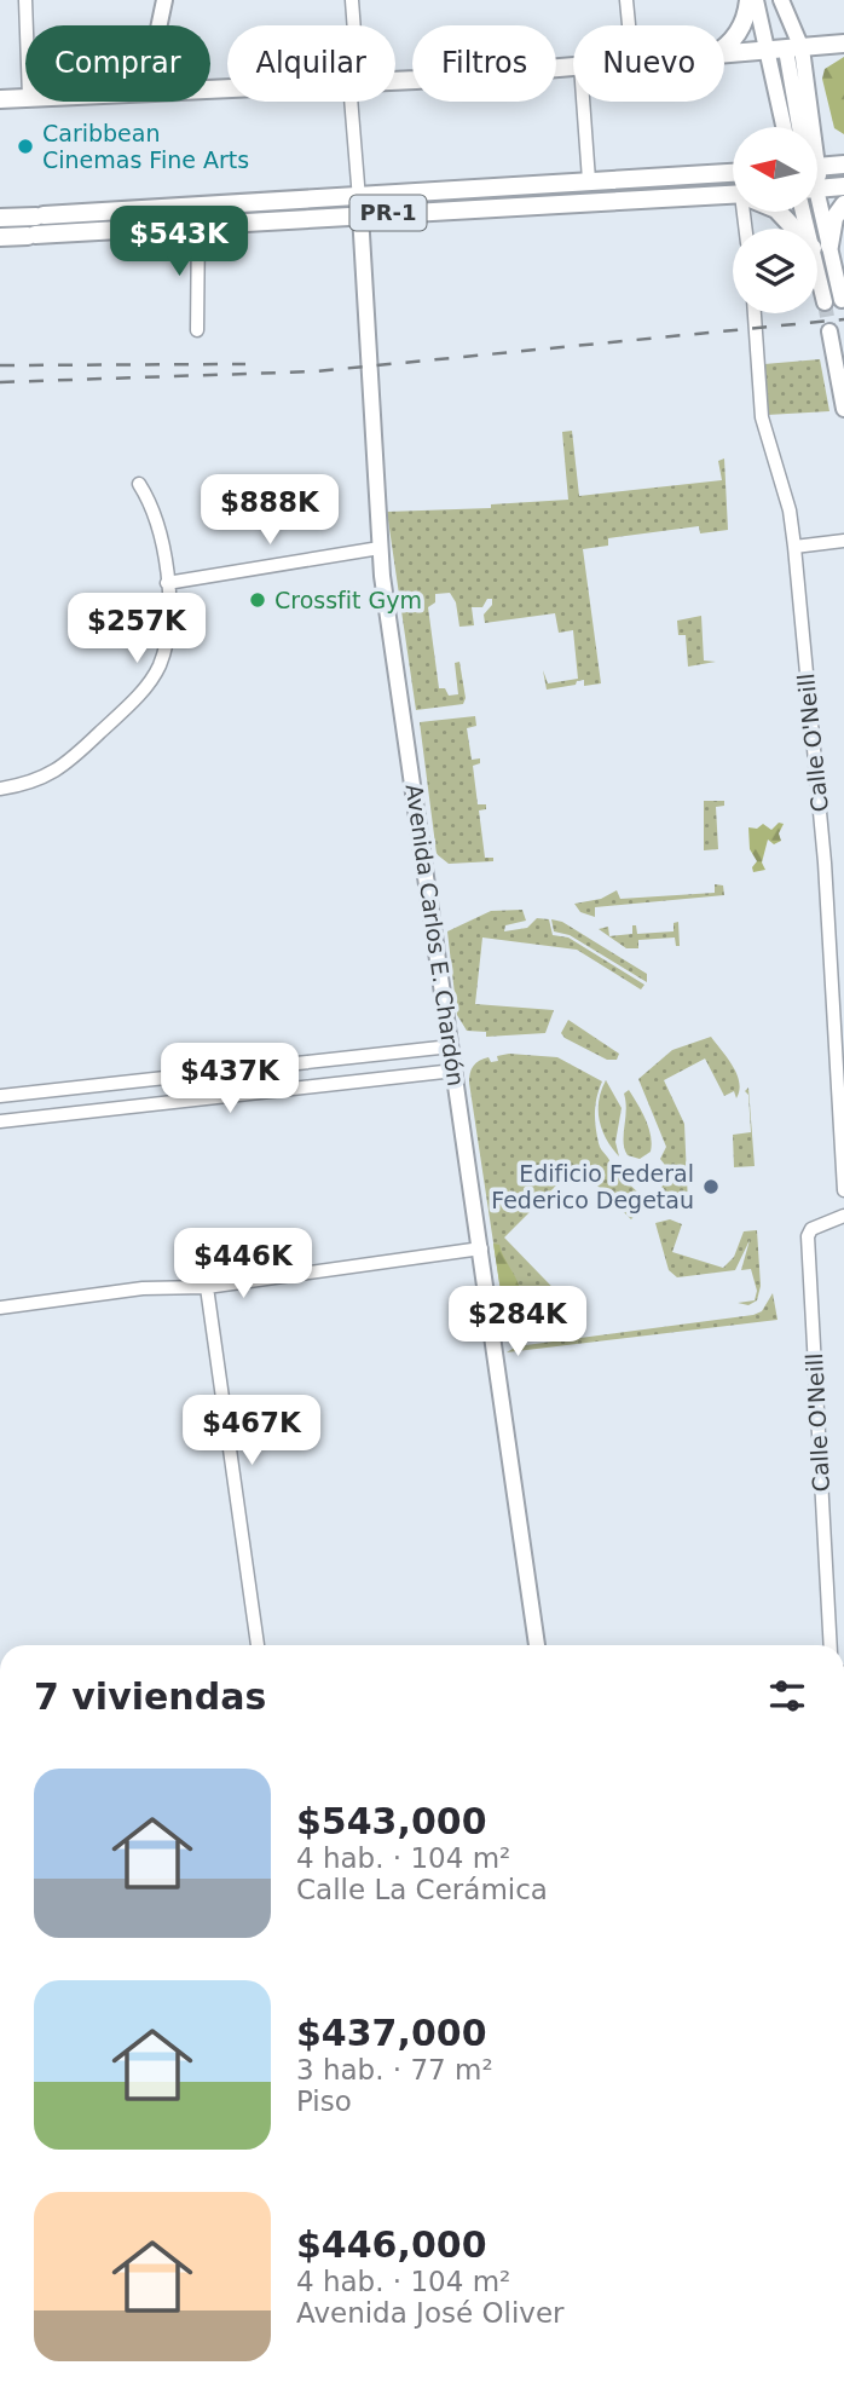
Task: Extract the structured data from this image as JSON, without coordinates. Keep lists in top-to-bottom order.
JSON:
{
  "streets": {
    "main road": ["PR-1"],
    "street": ["Calle O'Neill", "Avenida Carlos E. Chardón"]
  },
  "crossings": [
    ["PR-1", "Avenida Carlos E. Chardón"]
  ],
  "places": ["Caribbean Cinemas Fine Arts", "Crossfit Gym", "Edificio Federal Federico Degetau"],
  "north": "left",
  "page": {
    "chip": [
      "Comprar",
      "Alquilar",
      "Filtros",
      "Nuevo"
    ],
    "price": [
      "$543K",
      "$888K",
      "$257K",
      "$437K",
      "$446K",
      "$284K",
      "$467K"
    ],
    "heading": "7 viviendas",
    "list": [
      {
        "name": "$543,000",
        "note": "4 hab. · 104 m² · Calle La Cerámica"
      },
      {
        "name": "$437,000",
        "note": "3 hab. · 77 m² · Piso"
      },
      {
        "name": "$446,000",
        "note": "4 hab. · 104 m² · Avenida José Oliver"
      }
    ]
  }
}
